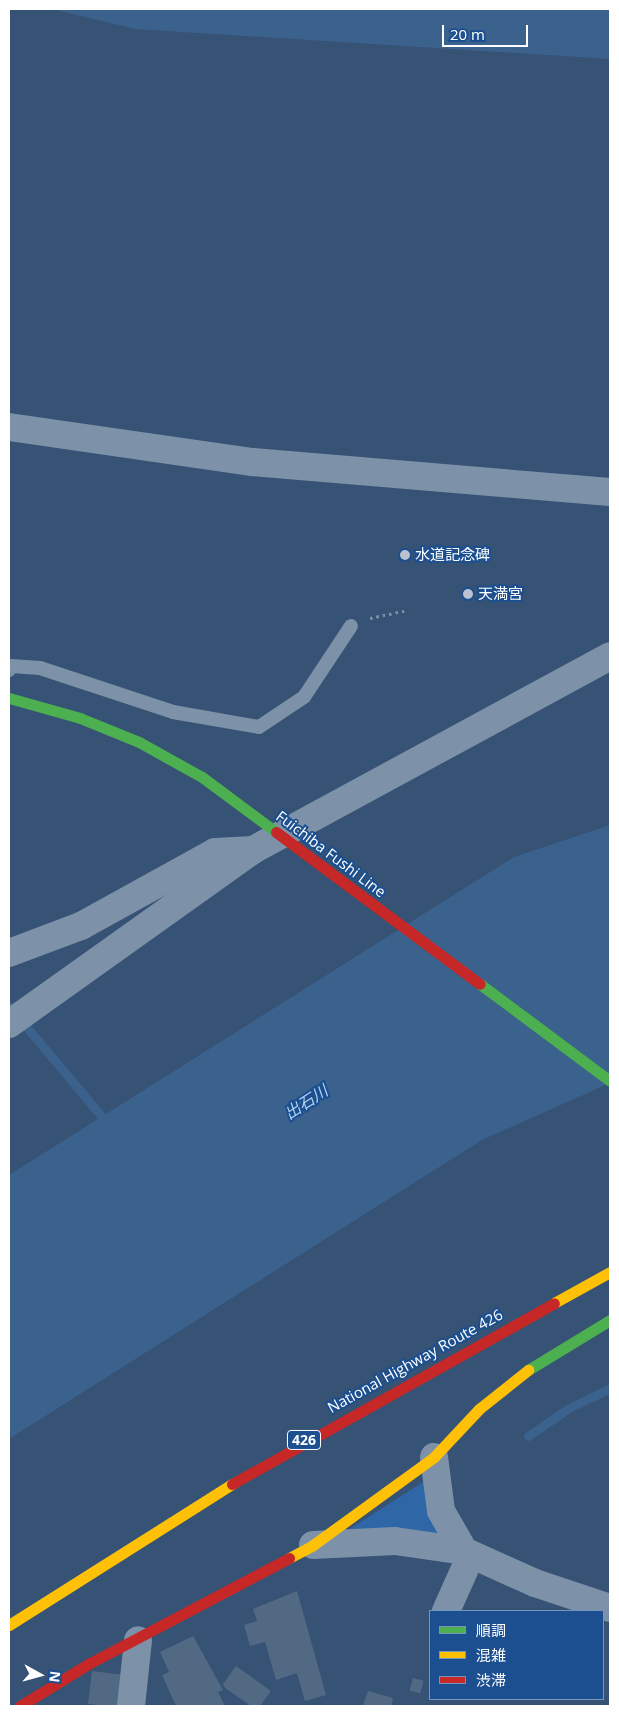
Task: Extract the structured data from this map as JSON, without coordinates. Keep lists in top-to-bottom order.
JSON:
{
  "streets": {
    "main road": ["Fuichiba Fushi Line", "National Highway Route 426", "426"]
  },
  "water": ["出石川"],
  "places": ["水道記念碑", "天満宮"],
  "legend": ["順調", "混雑", "渋滞"],
  "scale_bar": "20 m",
  "north": "right"
}
